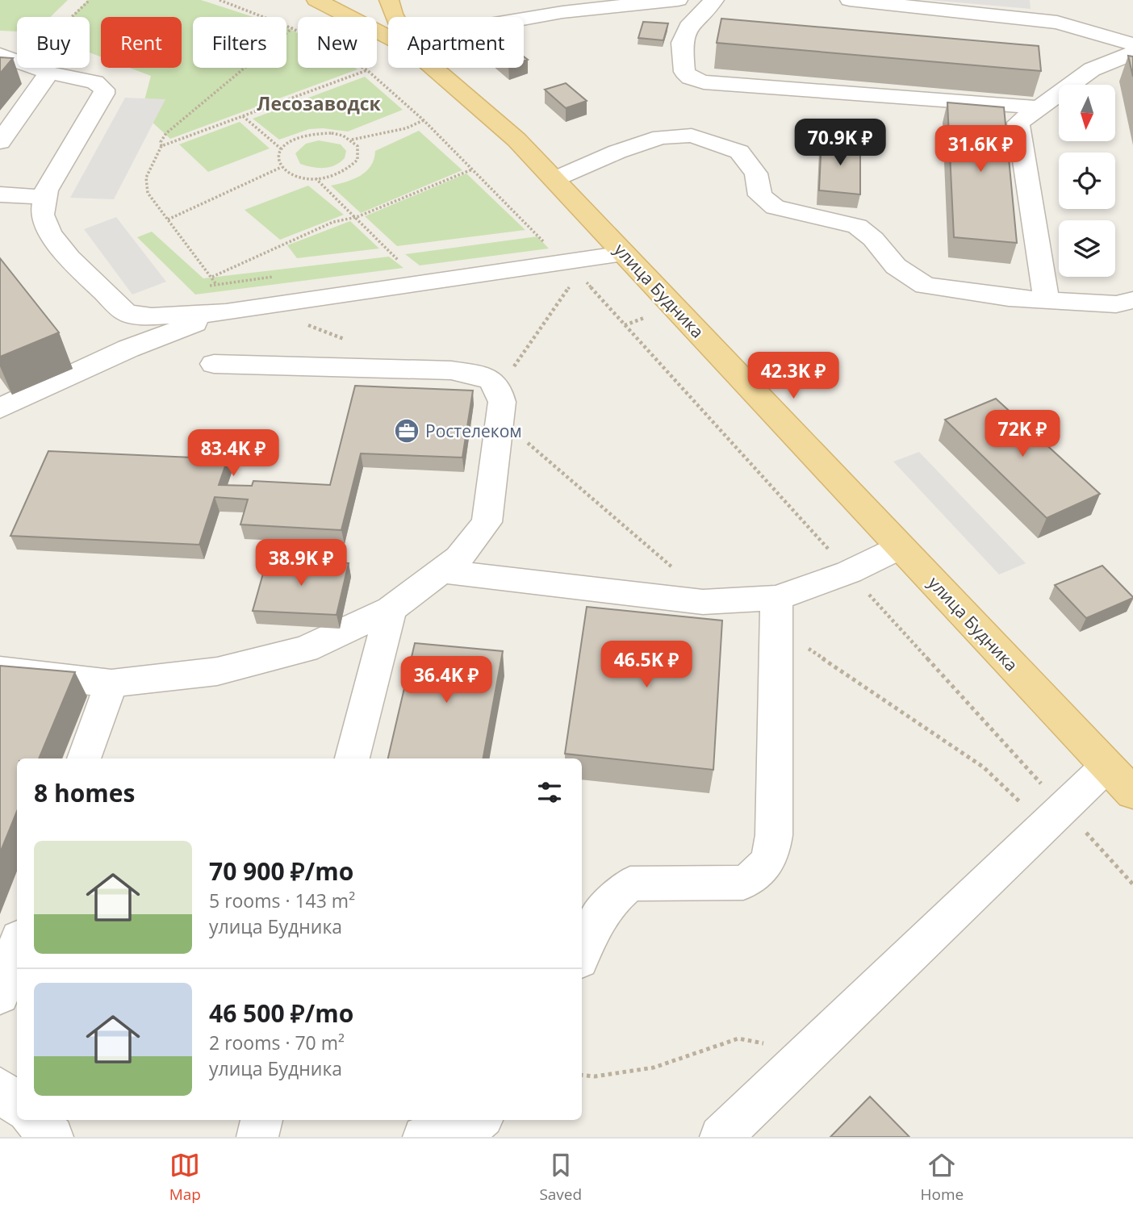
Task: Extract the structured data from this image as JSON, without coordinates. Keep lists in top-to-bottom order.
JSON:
{
  "streets": {
    "main road": ["улица Будника"]
  },
  "districts": ["Лесозаводск"],
  "places": {
    "office": ["Ростелеком"]
  },
  "north": "bottom",
  "page": {
    "chip": [
      "Buy",
      "Rent",
      "Filters",
      "New",
      "Apartment"
    ],
    "price": [
      "70.9K ₽",
      "31.6K ₽",
      "42.3K ₽",
      "72K ₽",
      "83.4K ₽",
      "38.9K ₽",
      "46.5K ₽",
      "36.4K ₽"
    ],
    "heading": "8 homes",
    "list": [
      {
        "name": "70 900 ₽/mo",
        "note": "5 rooms · 143 m² · улица Будника"
      },
      {
        "name": "46 500 ₽/mo",
        "note": "2 rooms · 70 m² · улица Будника"
      }
    ],
    "tabs": ["Map", "Saved", "Home"]
  }
}
